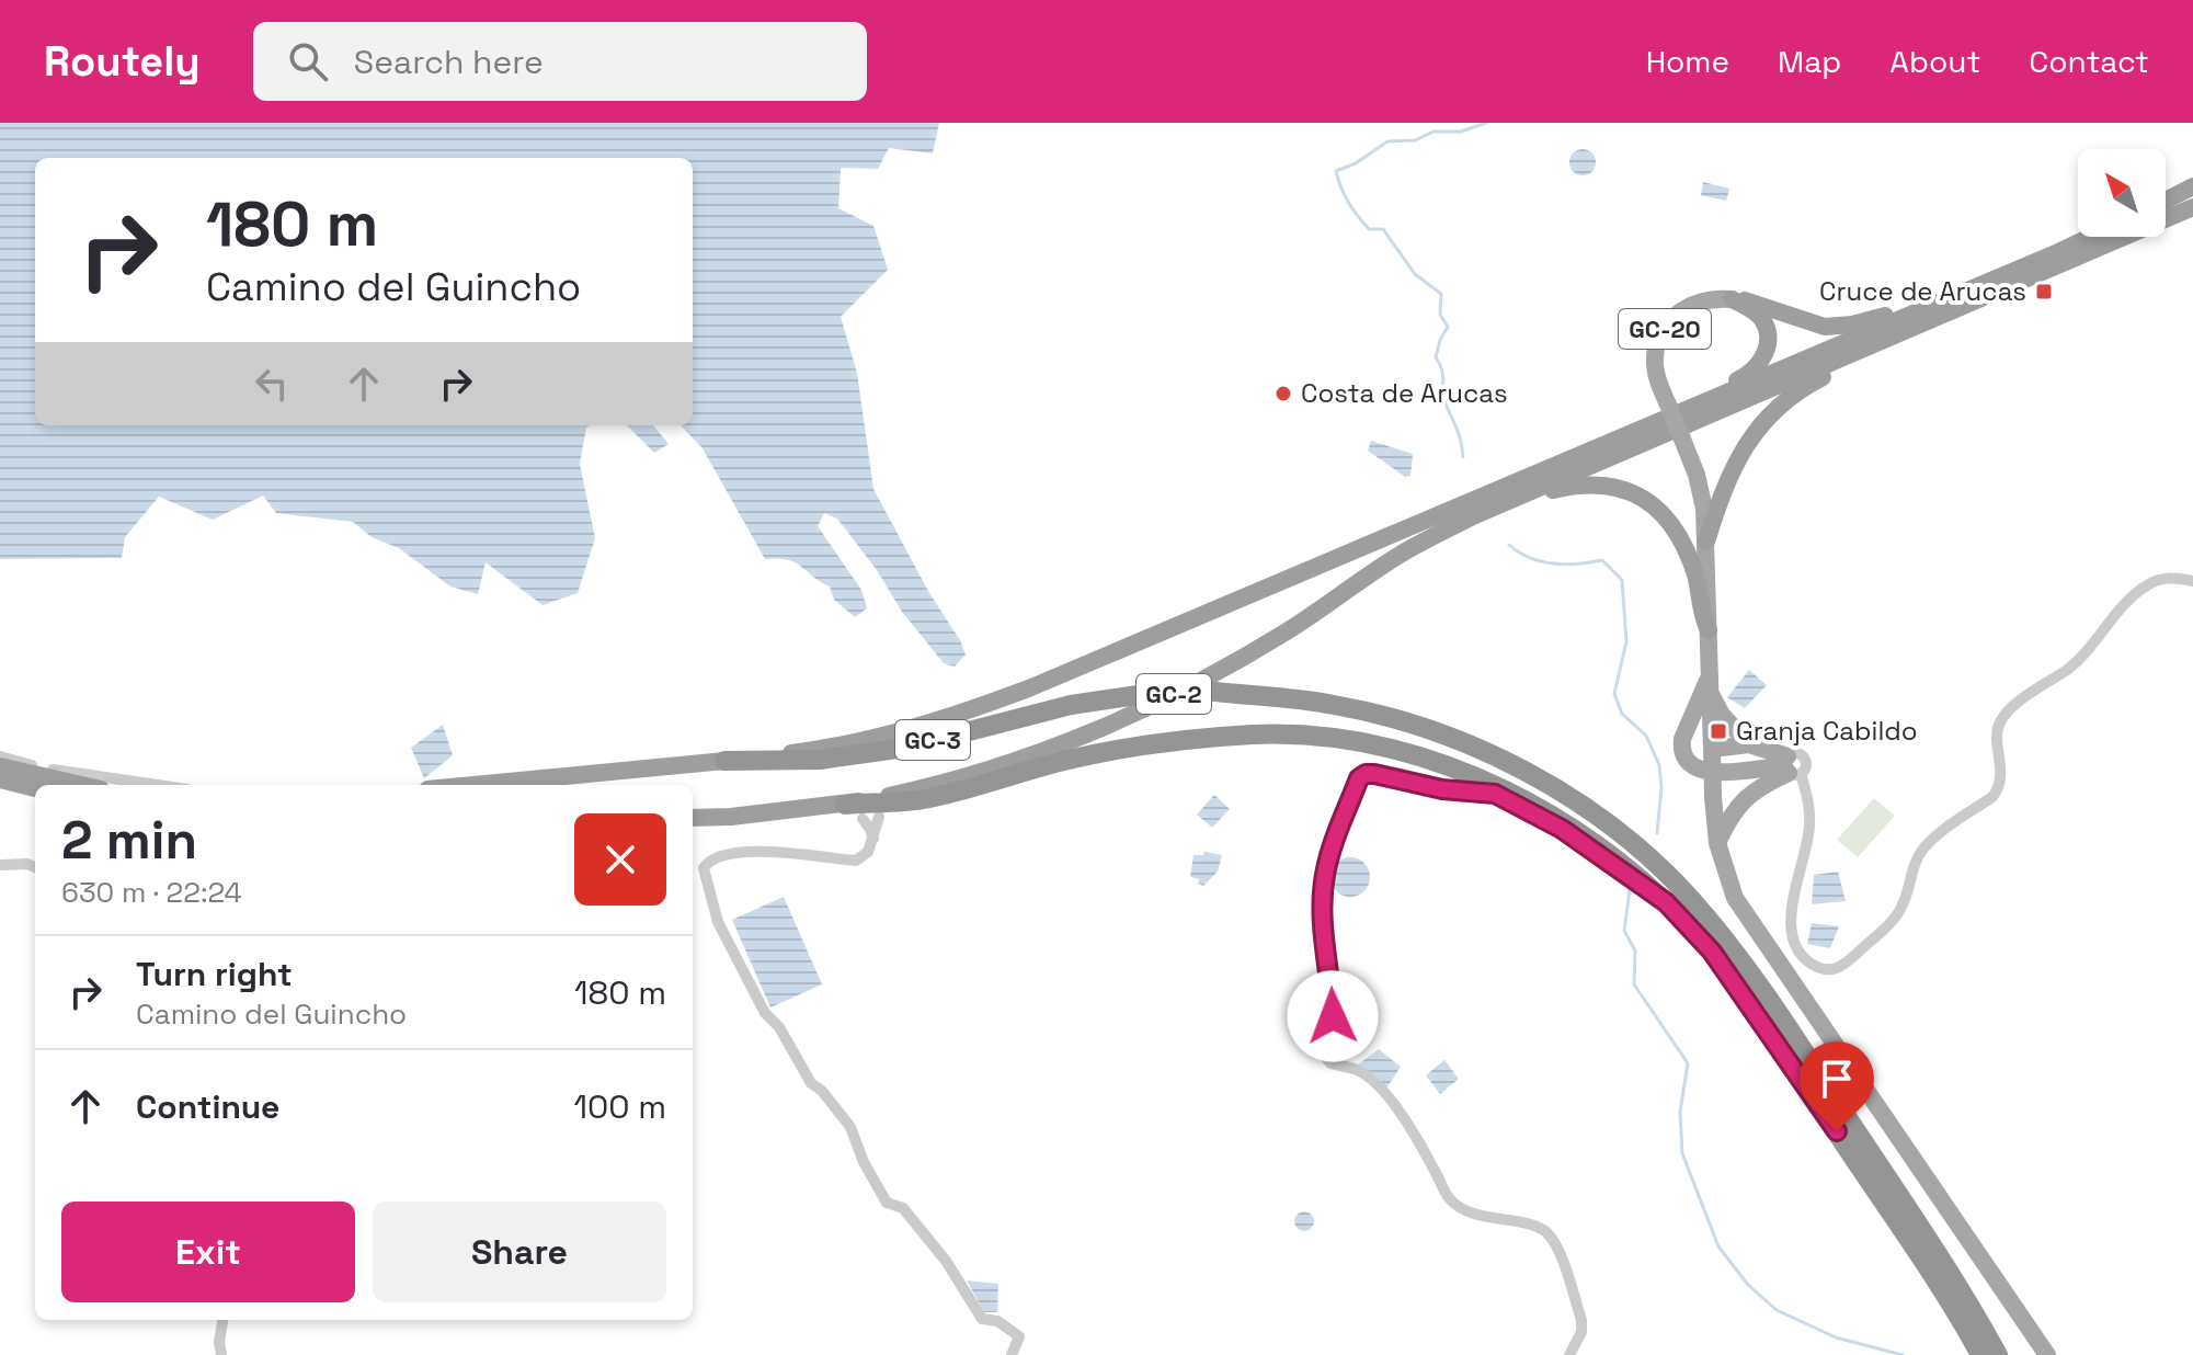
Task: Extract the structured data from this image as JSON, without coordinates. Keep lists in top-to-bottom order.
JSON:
{
  "streets": {
    "highway": ["GC-2", "GC-3"],
    "main road": ["GC-20"]
  },
  "crossings": [
    ["GC-2", "GC-3"]
  ],
  "places": {
    "transit": ["Cruce de Arucas", "Granja Cabildo"],
    "other": ["Costa de Arucas"]
  },
  "north": "top left",
  "page": {
    "header": "Routely",
    "search": "Search here",
    "nav": [
      "Home",
      "Map",
      "About",
      "Contact"
    ],
    "turn": ["180 m", "Camino del Guincho"],
    "heading": ["2 min", "630 m · 22:24"],
    "list": [
      {
        "name": "Turn right",
        "note": "Camino del Guincho",
        "value": "180 m"
      },
      {
        "name": "Continue",
        "value": "100 m"
      }
    ],
    "buttons": ["Exit", "Share"]
  }
}
